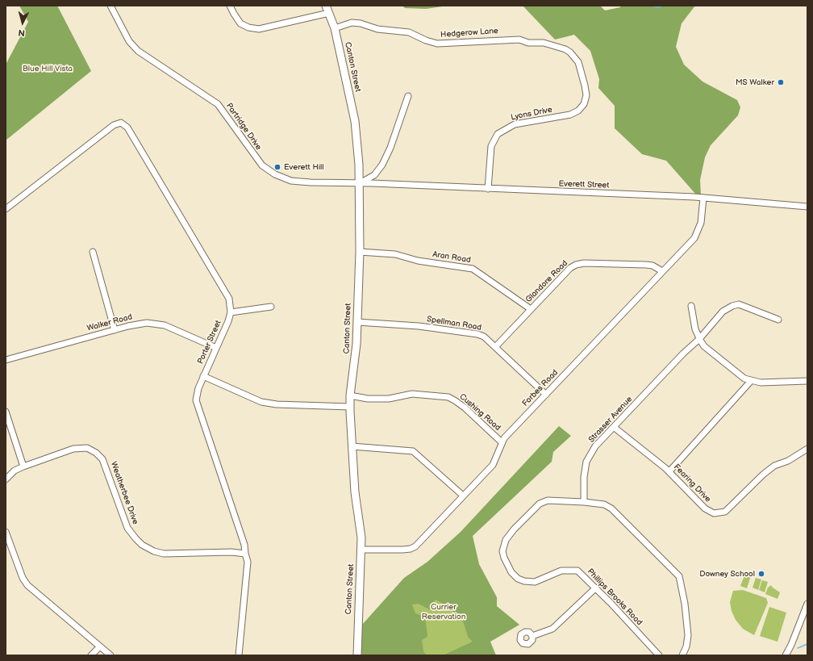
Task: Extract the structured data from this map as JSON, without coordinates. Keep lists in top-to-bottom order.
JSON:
{
  "streets": {
    "main road": ["Canton Street"],
    "street": [
      "Hedgerow Lane",
      "Lyons Drive",
      "Partridge Drive",
      "Everett Street",
      "Aran Road",
      "Glandore Road",
      "Walker Road",
      "Spellman Road",
      "Porter Street",
      "Forbes Road",
      "Cushing Road",
      "Strasser Avenue",
      "Fearing Drive",
      "Weatherbee Drive",
      "Phillips Brooks Road"
    ]
  },
  "crossings": [
    ["Hedgerow Lane", "Canton Street"],
    ["Hedgerow Lane", "Lyons Drive"],
    ["Canton Street", "Partridge Drive"],
    ["Canton Street", "Everett Street"],
    ["Canton Street", "Aran Road"],
    ["Canton Street", "Spellman Road"],
    ["Canton Street", "Forbes Road"],
    ["Canton Street", "Cushing Road"],
    ["Lyons Drive", "Everett Street"],
    ["Partridge Drive", "Everett Street"],
    ["Everett Street", "Forbes Road"],
    ["Aran Road", "Glandore Road"],
    ["Glandore Road", "Spellman Road"],
    ["Glandore Road", "Forbes Road"],
    ["Walker Road", "Porter Street"],
    ["Spellman Road", "Forbes Road"],
    ["Porter Street", "Weatherbee Drive"],
    ["Forbes Road", "Cushing Road"],
    ["Strasser Avenue", "Fearing Drive"],
    ["Strasser Avenue", "Phillips Brooks Road"]
  ],
  "parks": ["Blue Hill Vista", "Currier Reservation"],
  "places": ["MS Walker", "Everett Hill", "Downey School"],
  "north": "bottom"
}
